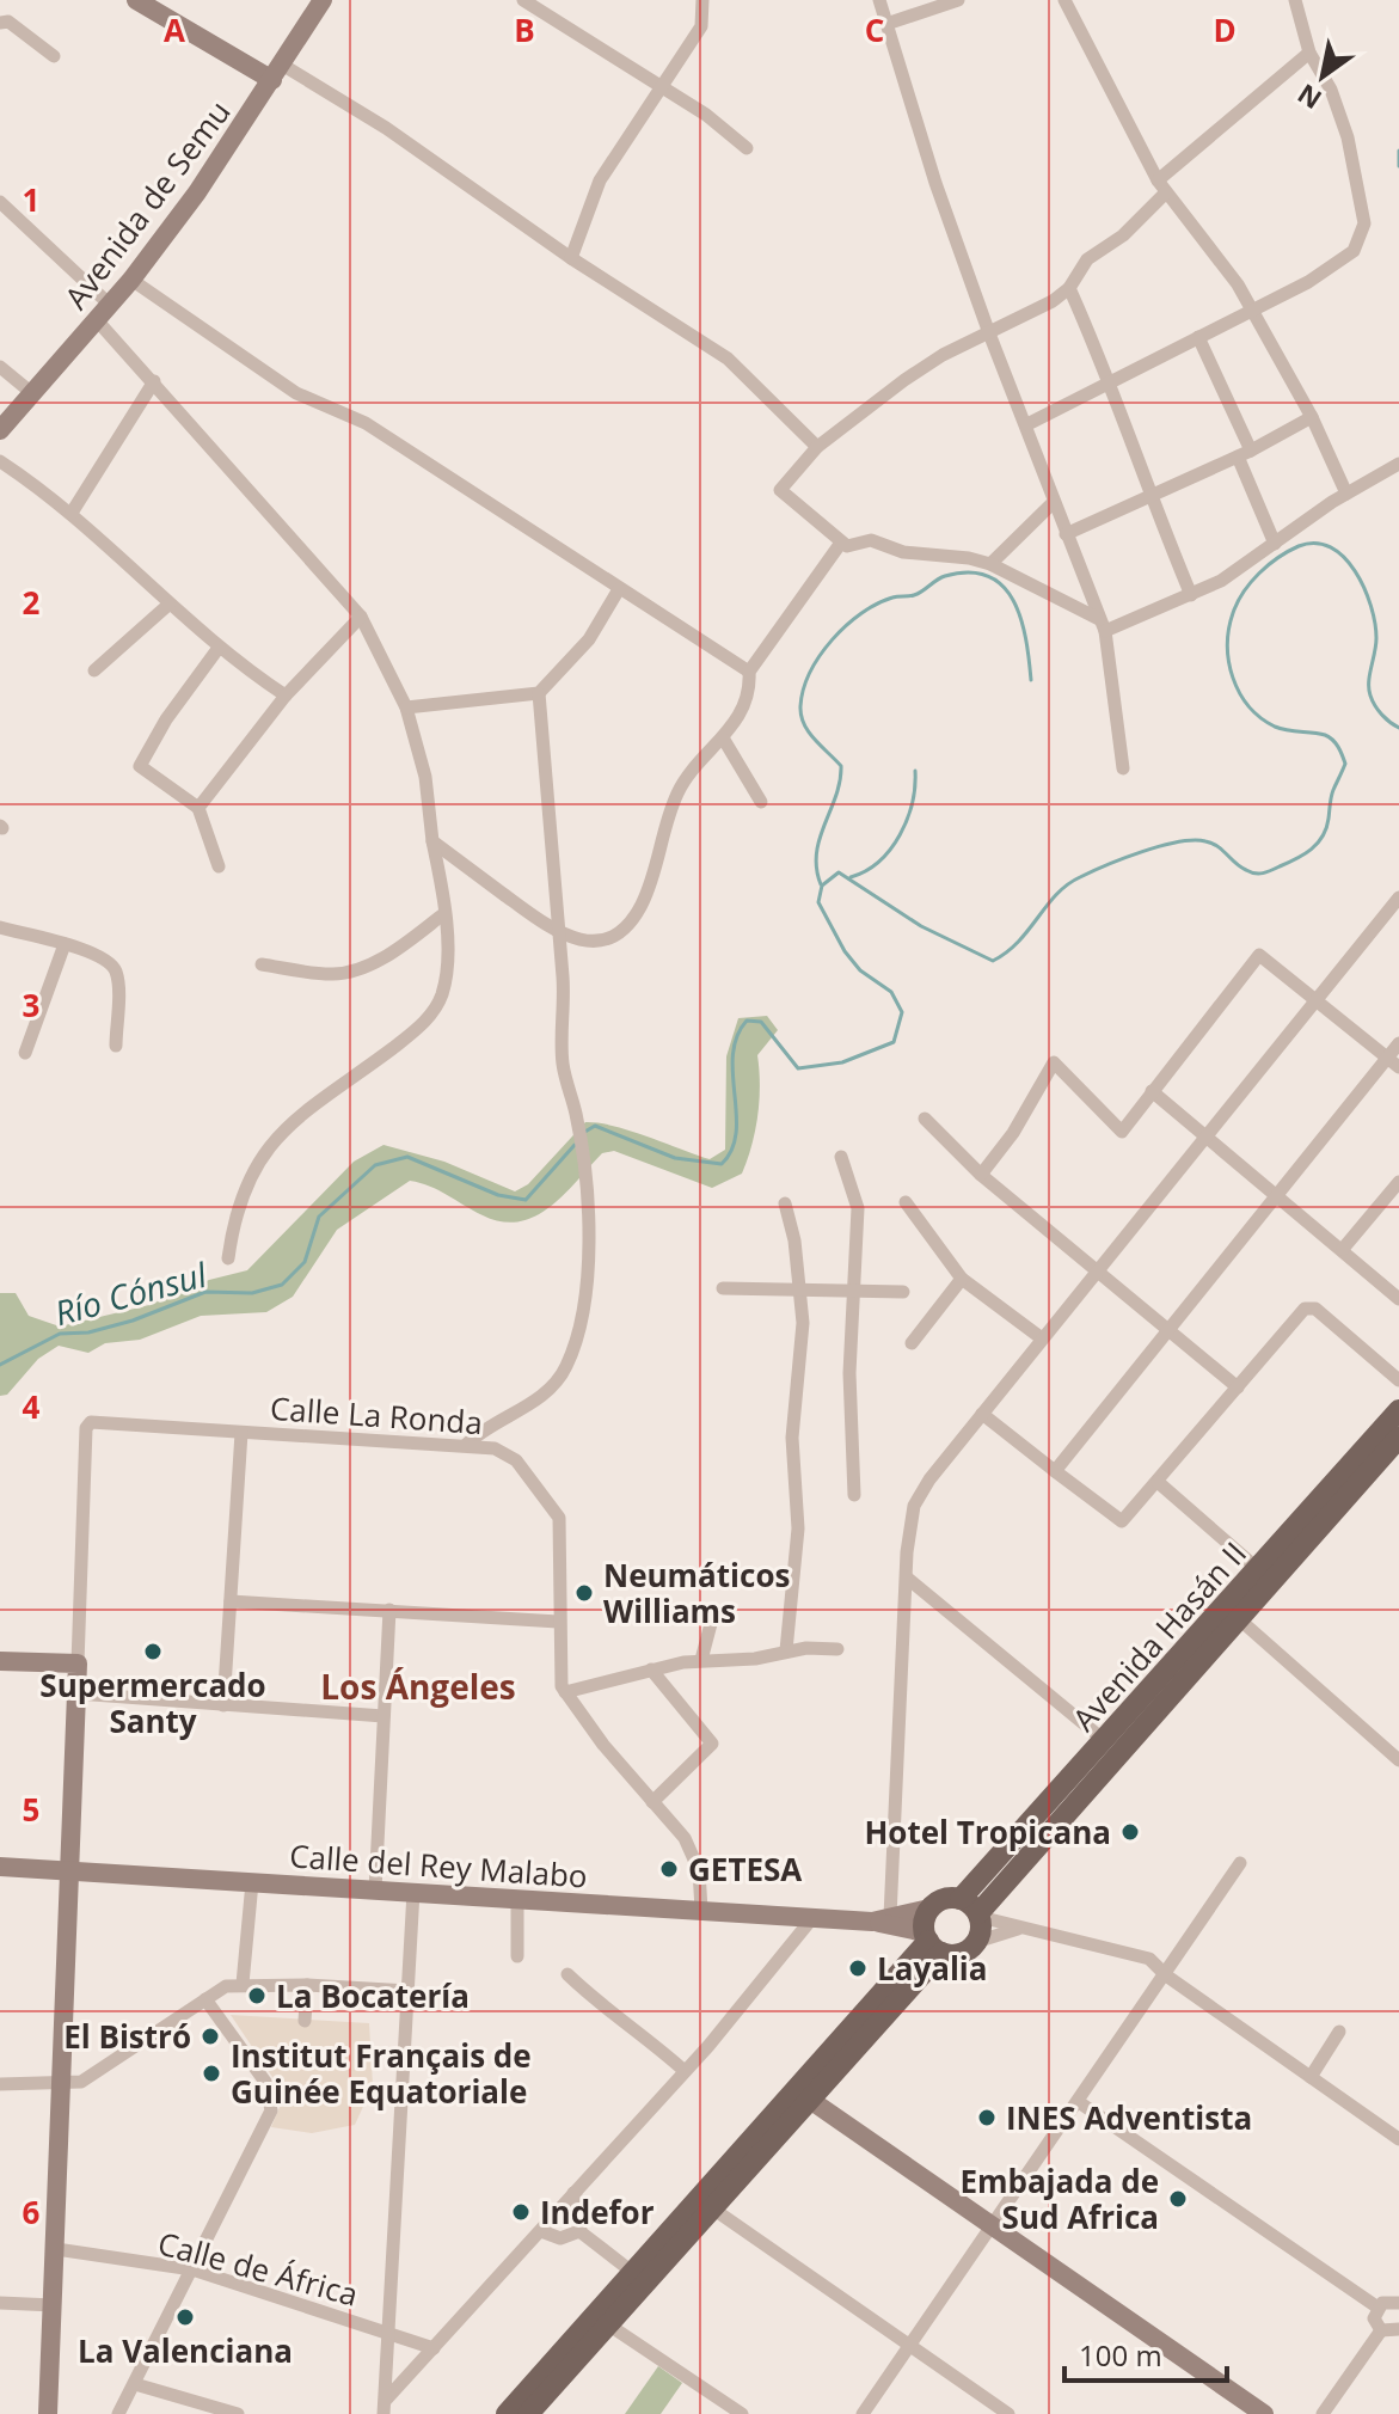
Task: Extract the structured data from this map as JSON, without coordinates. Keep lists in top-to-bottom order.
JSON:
{
  "streets": {
    "main road": ["Avenida Hasán II"],
    "street": [
      "Avenida de Semu",
      "Calle La Ronda",
      "Calle del Rey Malabo",
      "Calle de África"
    ]
  },
  "crossings": [
    ["Avenida Hasán II", "Calle del Rey Malabo"]
  ],
  "districts": ["Los Ángeles"],
  "water": ["Río Cónsul"],
  "places": [
    "Neumáticos Williams",
    "Supermercado Santy",
    "Hotel Tropicana",
    "GETESA",
    "Layalia",
    "La Bocatería",
    "El Bistró",
    "Institut Français de Guinée Equatoriale",
    "INES Adventista",
    "Embajada de Sud Africa",
    "Indefor",
    "La Valenciana"
  ],
  "scale_bar": "100 m",
  "north": "bottom left",
  "grid": {
    "columns": [
      "A",
      "B",
      "C",
      "D"
    ],
    "rows": [
      "1",
      "2",
      "3",
      "4",
      "5",
      "6"
    ]
  }
}
